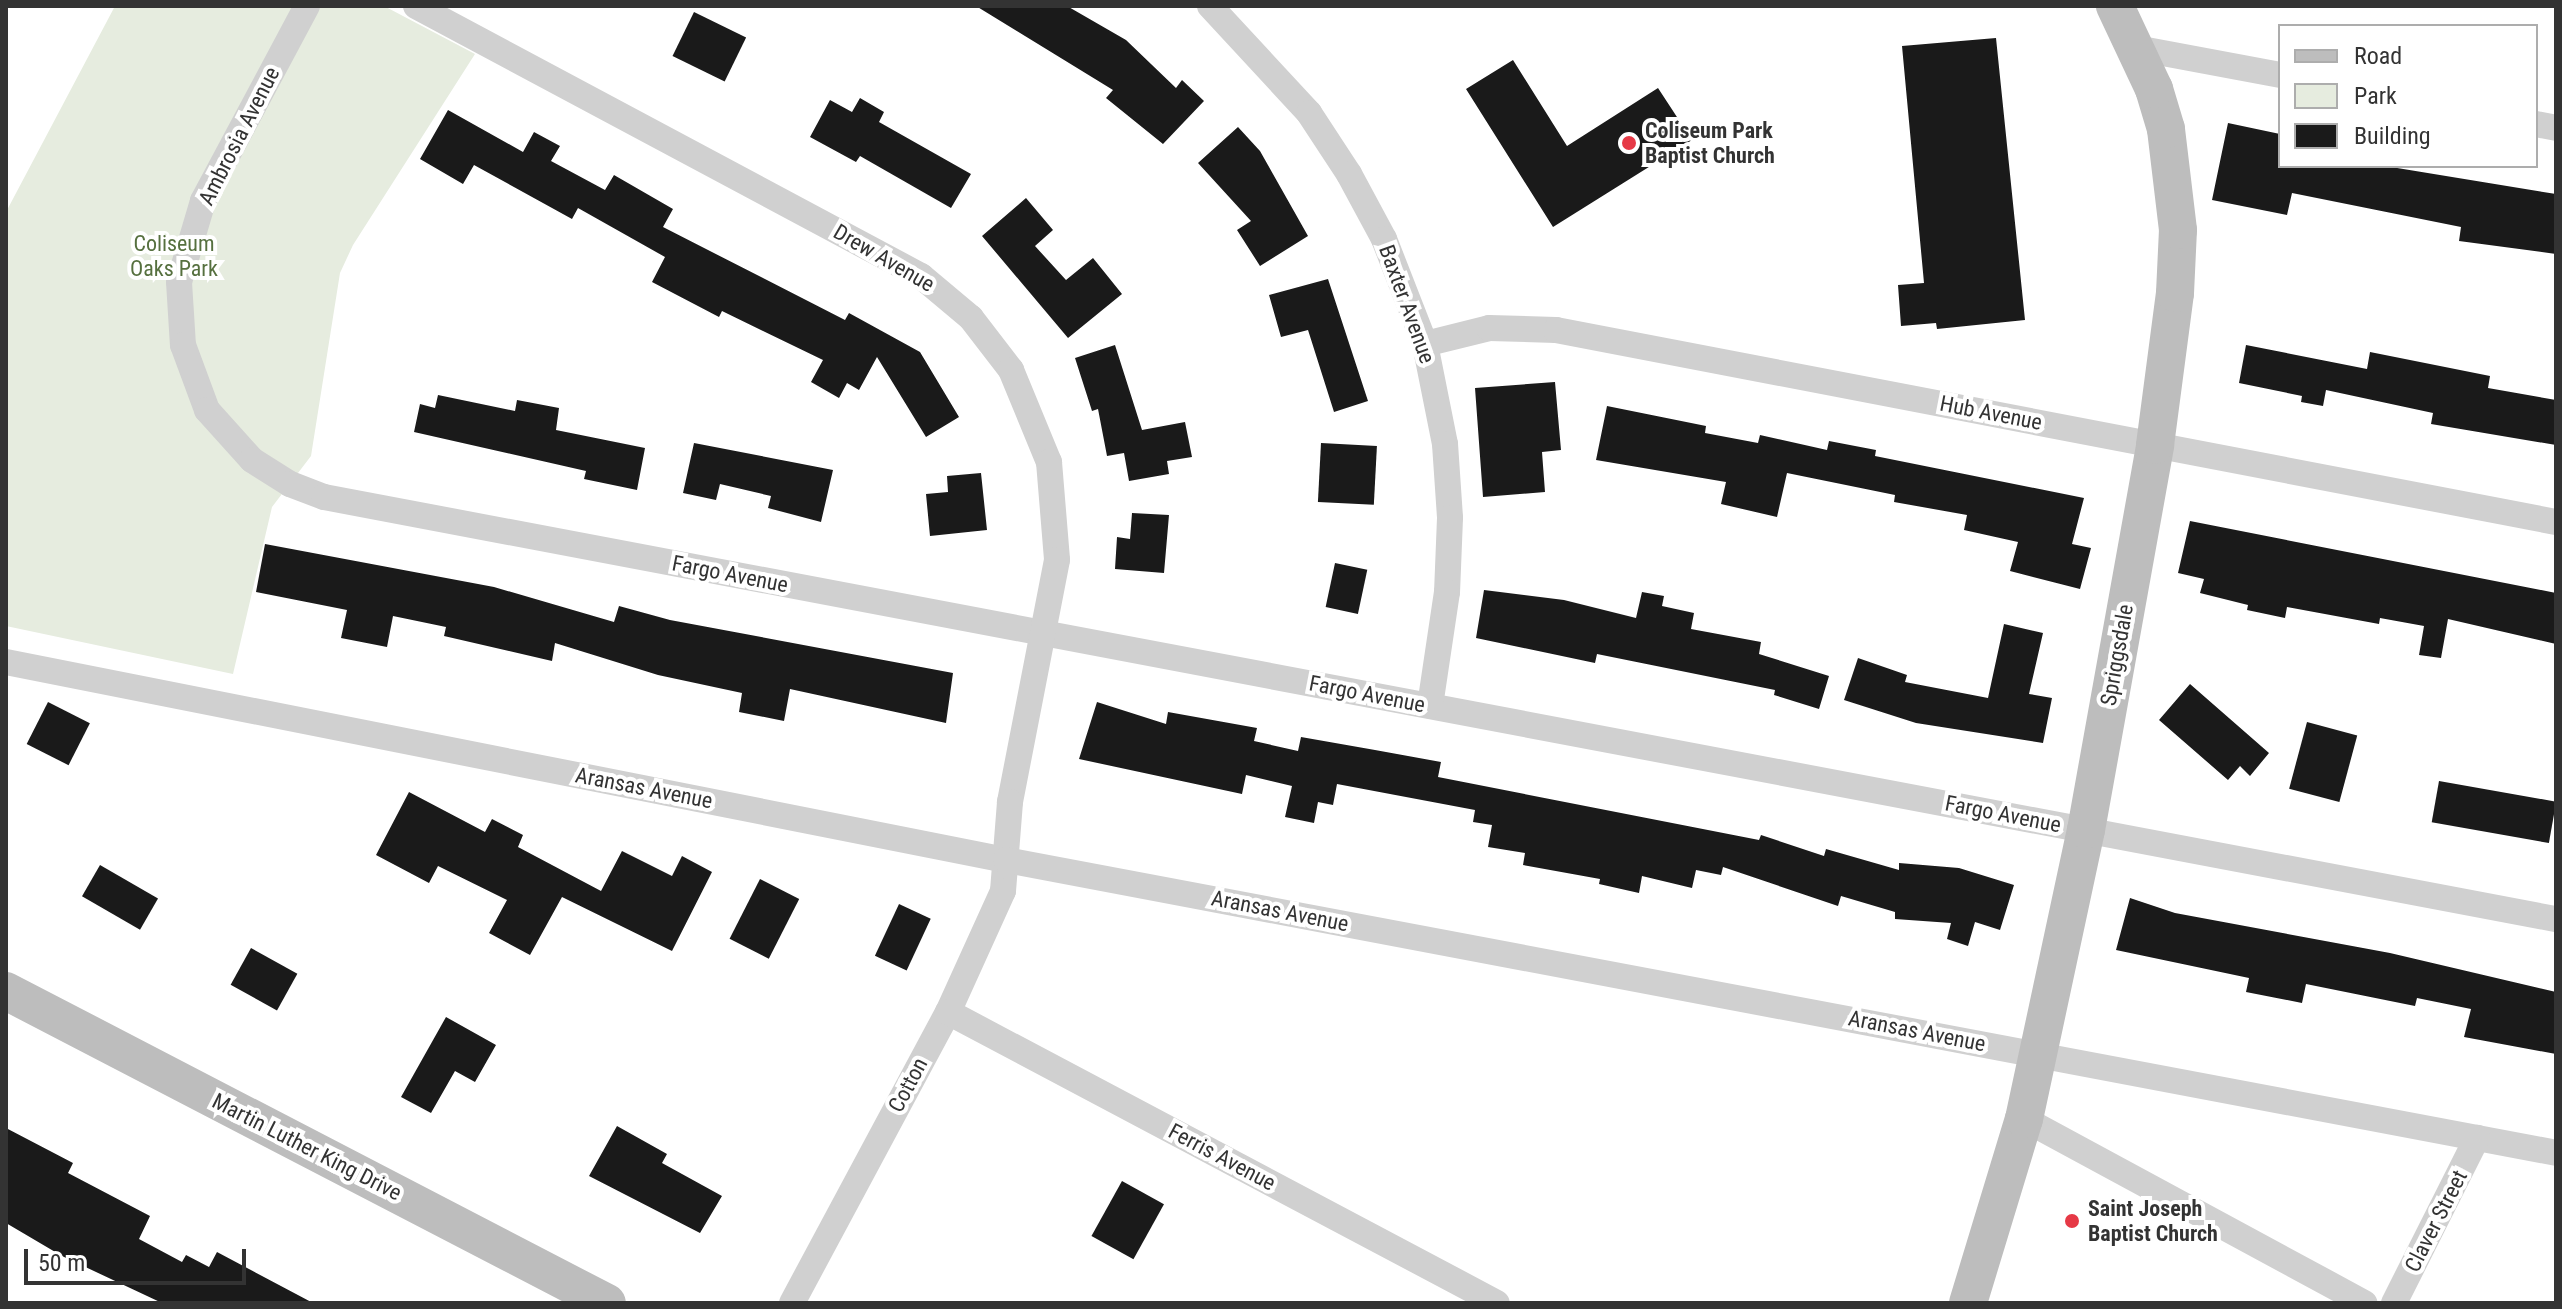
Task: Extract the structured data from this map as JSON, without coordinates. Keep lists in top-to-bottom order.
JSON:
{
  "streets": {
    "street": [
      "Ambrosia Avenue",
      "Drew Avenue",
      "Baxter Avenue",
      "Hub Avenue",
      "Fargo Avenue",
      "Spriggsdale",
      "Aransas Avenue",
      "Cotton",
      "Martin Luther King Drive",
      "Ferris Avenue",
      "Claver Street"
    ]
  },
  "crossings": [
    ["Ambrosia Avenue", "Fargo Avenue"],
    ["Drew Avenue", "Fargo Avenue"],
    ["Drew Avenue", "Aransas Avenue"],
    ["Drew Avenue", "Cotton"],
    ["Baxter Avenue", "Hub Avenue"],
    ["Baxter Avenue", "Fargo Avenue"],
    ["Hub Avenue", "Spriggsdale"],
    ["Fargo Avenue", "Spriggsdale"],
    ["Spriggsdale", "Aransas Avenue"],
    ["Aransas Avenue", "Cotton"],
    ["Aransas Avenue", "Claver Street"],
    ["Cotton", "Ferris Avenue"]
  ],
  "parks": ["Coliseum Oaks Park"],
  "places": ["Coliseum Park Baptist Church", "Saint Joseph Baptist Church"],
  "legend": ["Road", "Park", "Building"],
  "scale_bar": "50 m"
}
